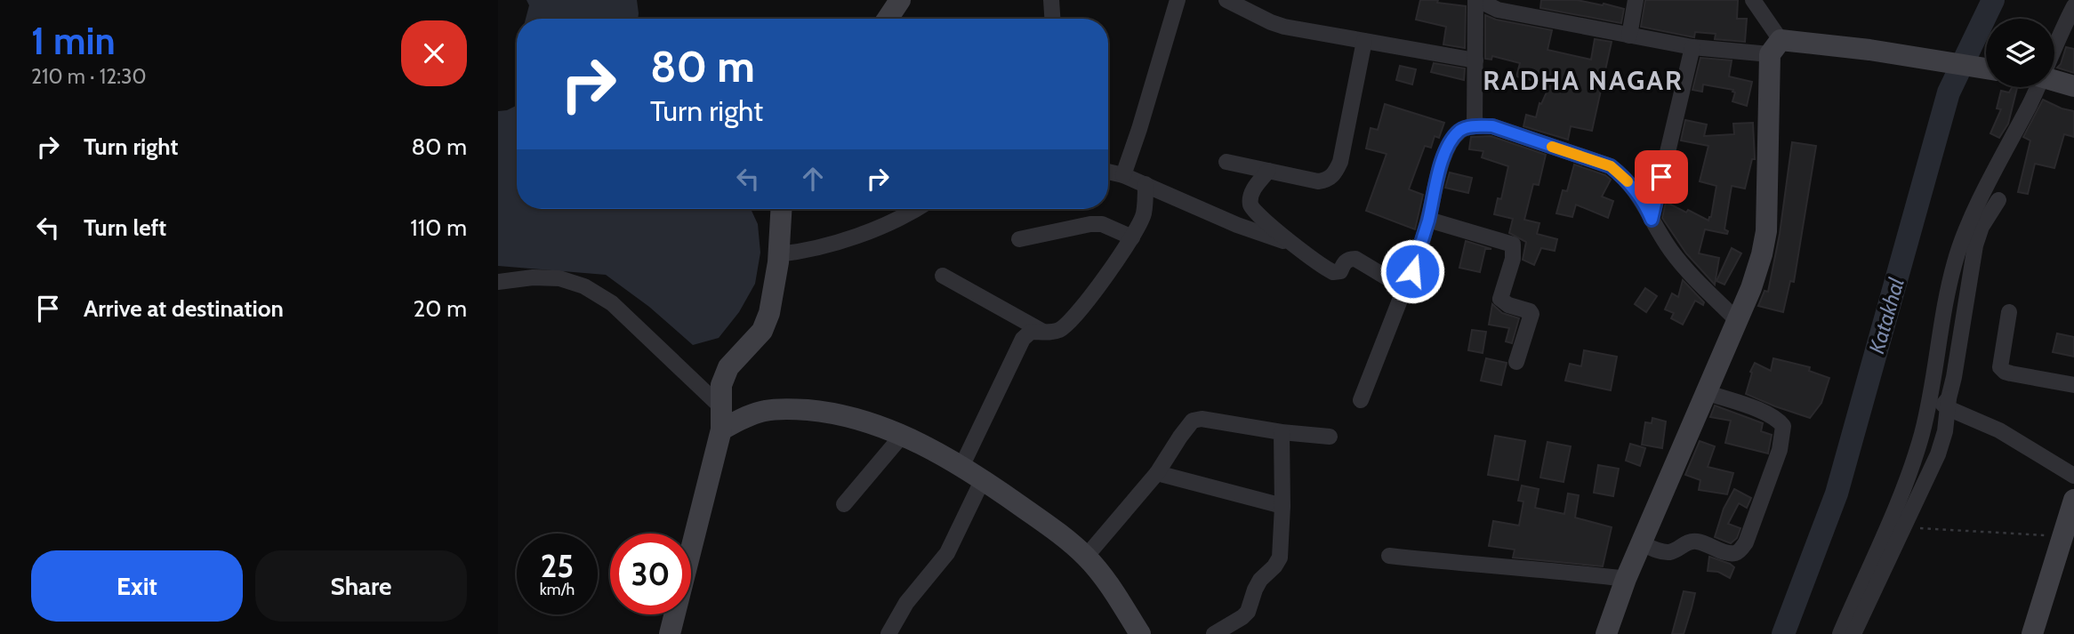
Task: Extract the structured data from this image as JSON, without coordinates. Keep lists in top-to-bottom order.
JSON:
{
  "districts": ["RADHA NAGAR"],
  "water": ["Katakhal"],
  "page": {
    "heading": ["1 min", "210 m · 12:30"],
    "turn": ["80 m", "Turn right"],
    "list": [
      {
        "name": "Turn right",
        "value": "80 m"
      },
      {
        "name": "Turn left",
        "value": "110 m"
      },
      {
        "name": "Arrive at destination",
        "value": "20 m"
      }
    ],
    "speed": "25 km/h",
    "limit": "30",
    "buttons": ["Exit", "Share"]
  }
}
